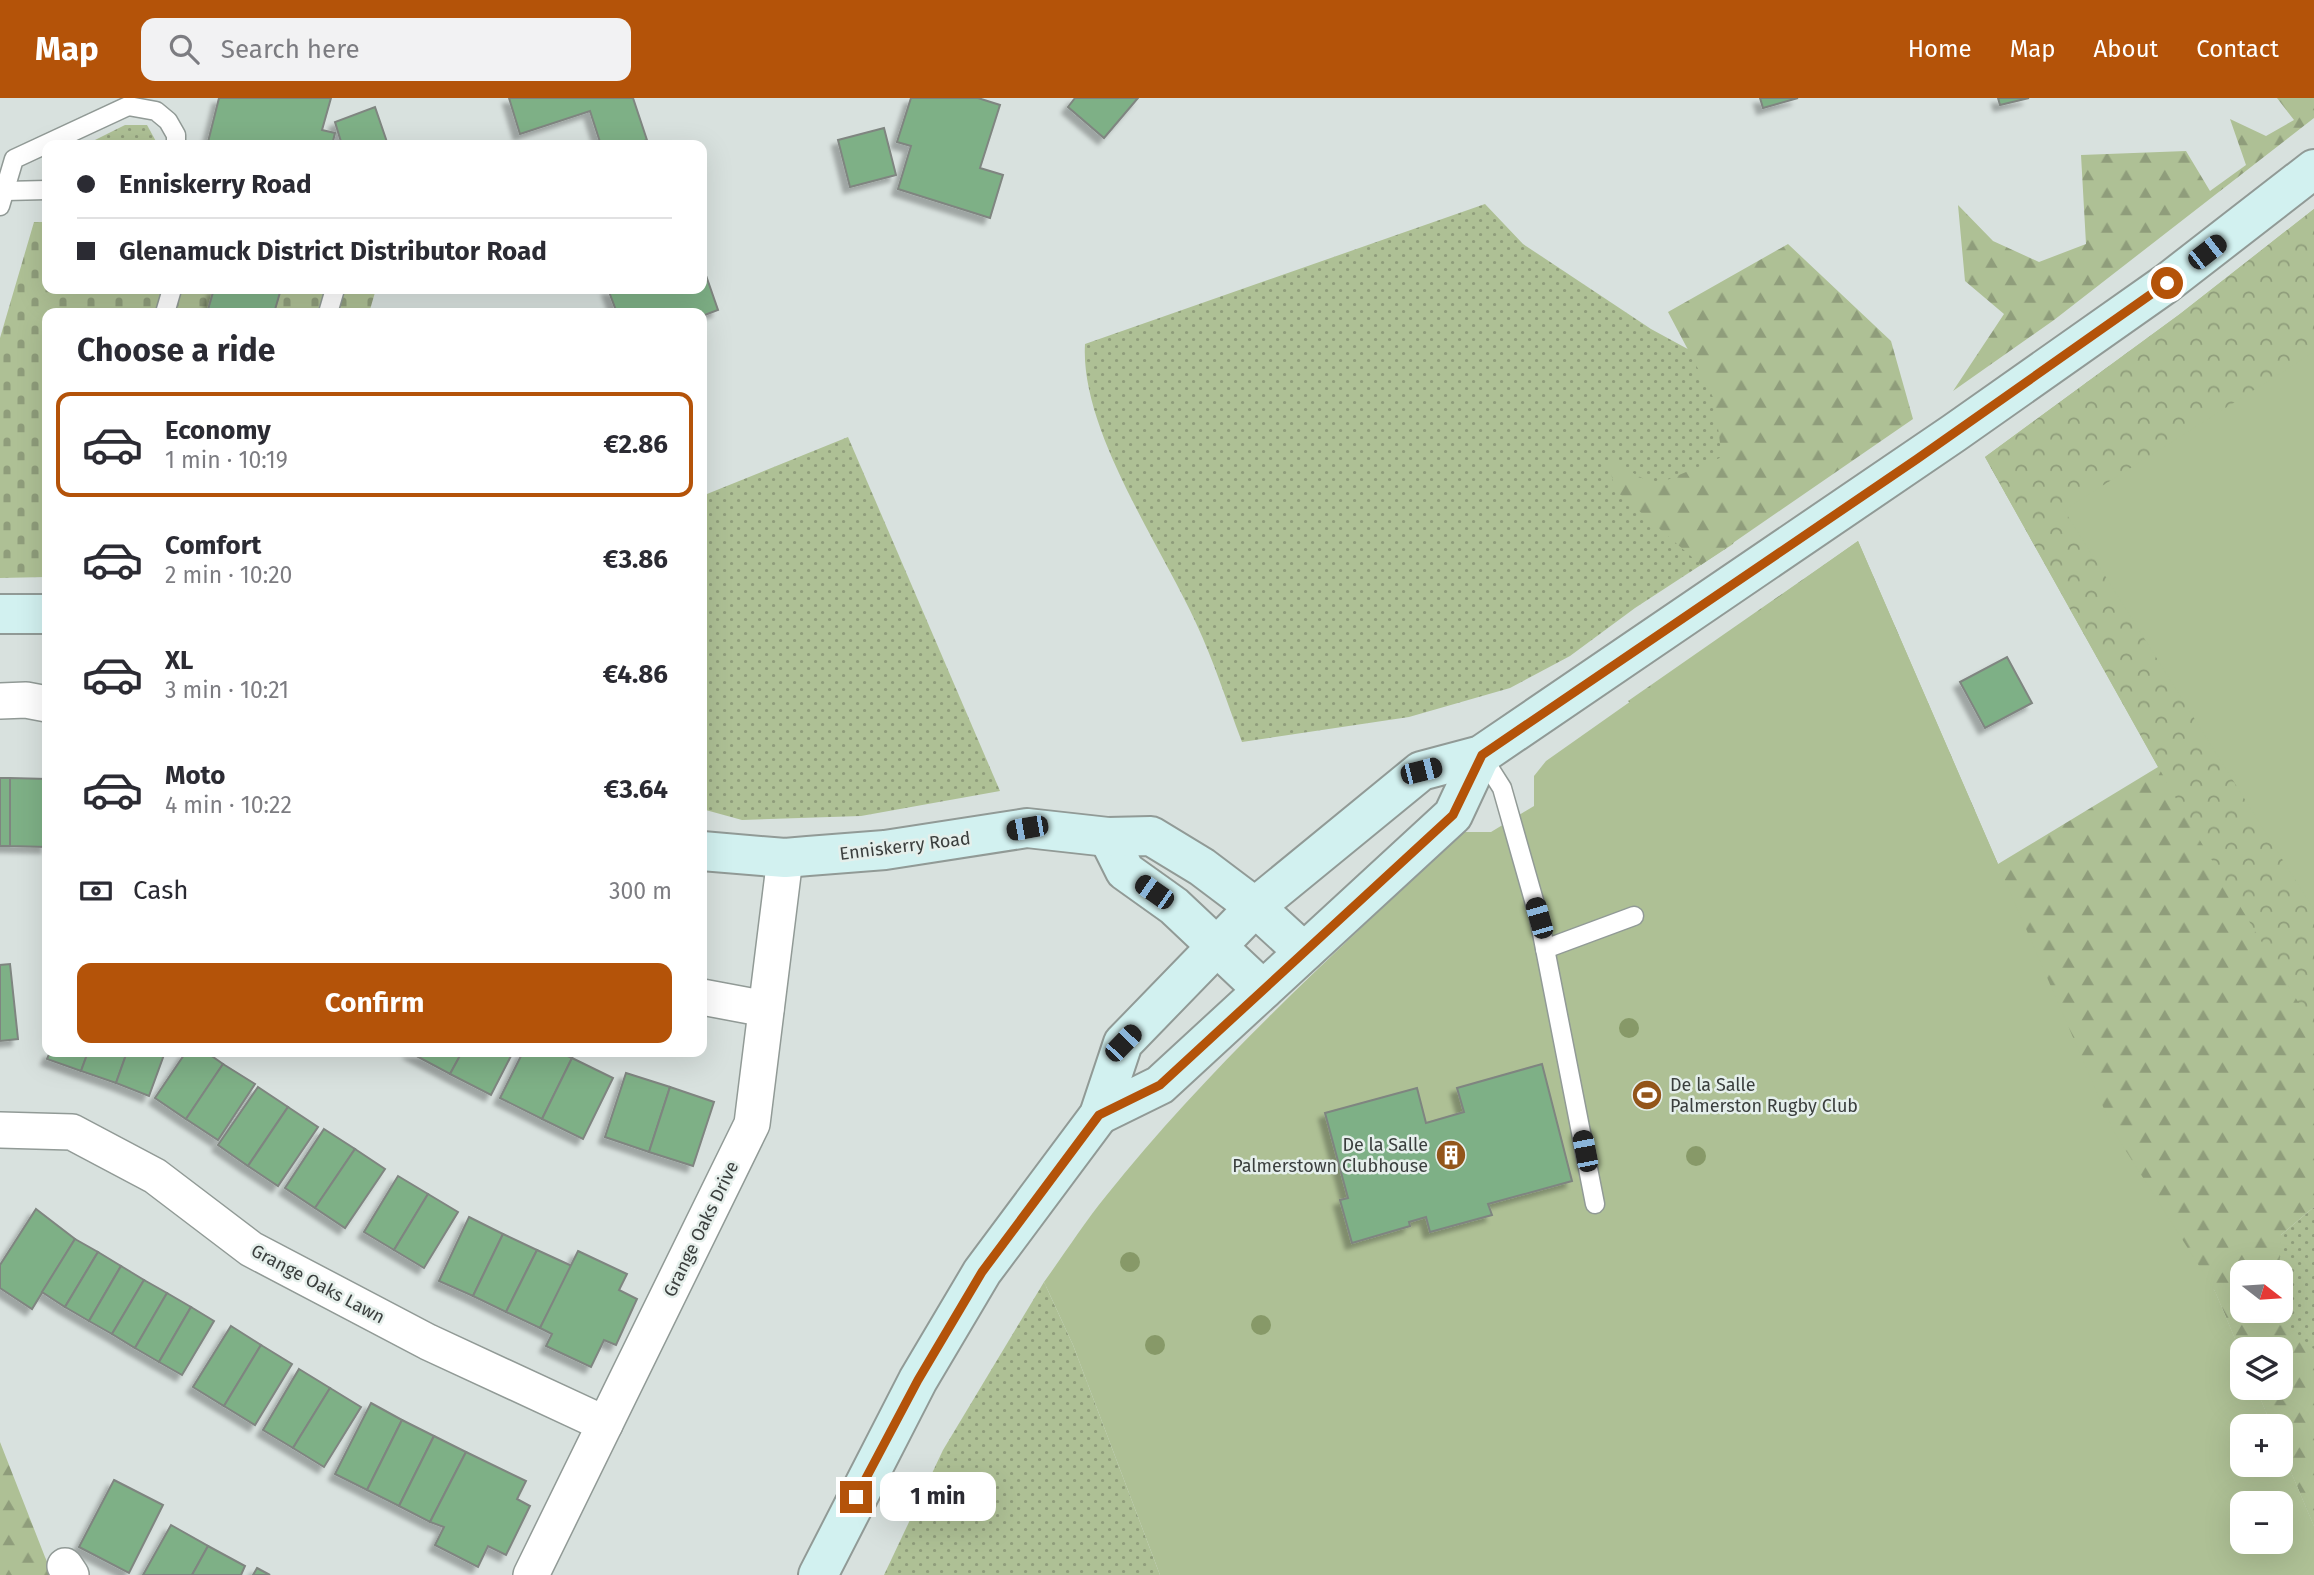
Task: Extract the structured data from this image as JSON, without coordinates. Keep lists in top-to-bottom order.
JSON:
{
  "streets": {
    "main road": ["Enniskerry Road"],
    "street": ["Grange Oaks Drive", "Grange Oaks Lawn"]
  },
  "crossings": [
    ["Enniskerry Road", "Grange Oaks Drive"],
    ["Grange Oaks Drive", "Grange Oaks Lawn"]
  ],
  "places": {
    "sports": ["De la Salle Palmerston Rugby Club"],
    "building": ["De la Salle Palmerstown Clubhouse"]
  },
  "north": "right",
  "page": {
    "header": "Map",
    "search": "Search here",
    "nav": [
      "Home",
      "Map",
      "About",
      "Contact"
    ],
    "banner": ["Enniskerry Road", "Glenamuck District Distributor Road"],
    "heading": "Choose a ride",
    "list": [
      {
        "name": "Economy",
        "note": "1 min · 10:19",
        "value": "€2.86"
      },
      {
        "name": "Comfort",
        "note": "2 min · 10:20",
        "value": "€3.86"
      },
      {
        "name": "XL",
        "note": "3 min · 10:21",
        "value": "€4.86"
      },
      {
        "name": "Moto",
        "note": "4 min · 10:22",
        "value": "€3.64"
      }
    ],
    "pay": ["Cash", "300 m"],
    "buttons": "Confirm",
    "map_buttons": ["+", "−"],
    "bubble": "1 min"
  }
}
